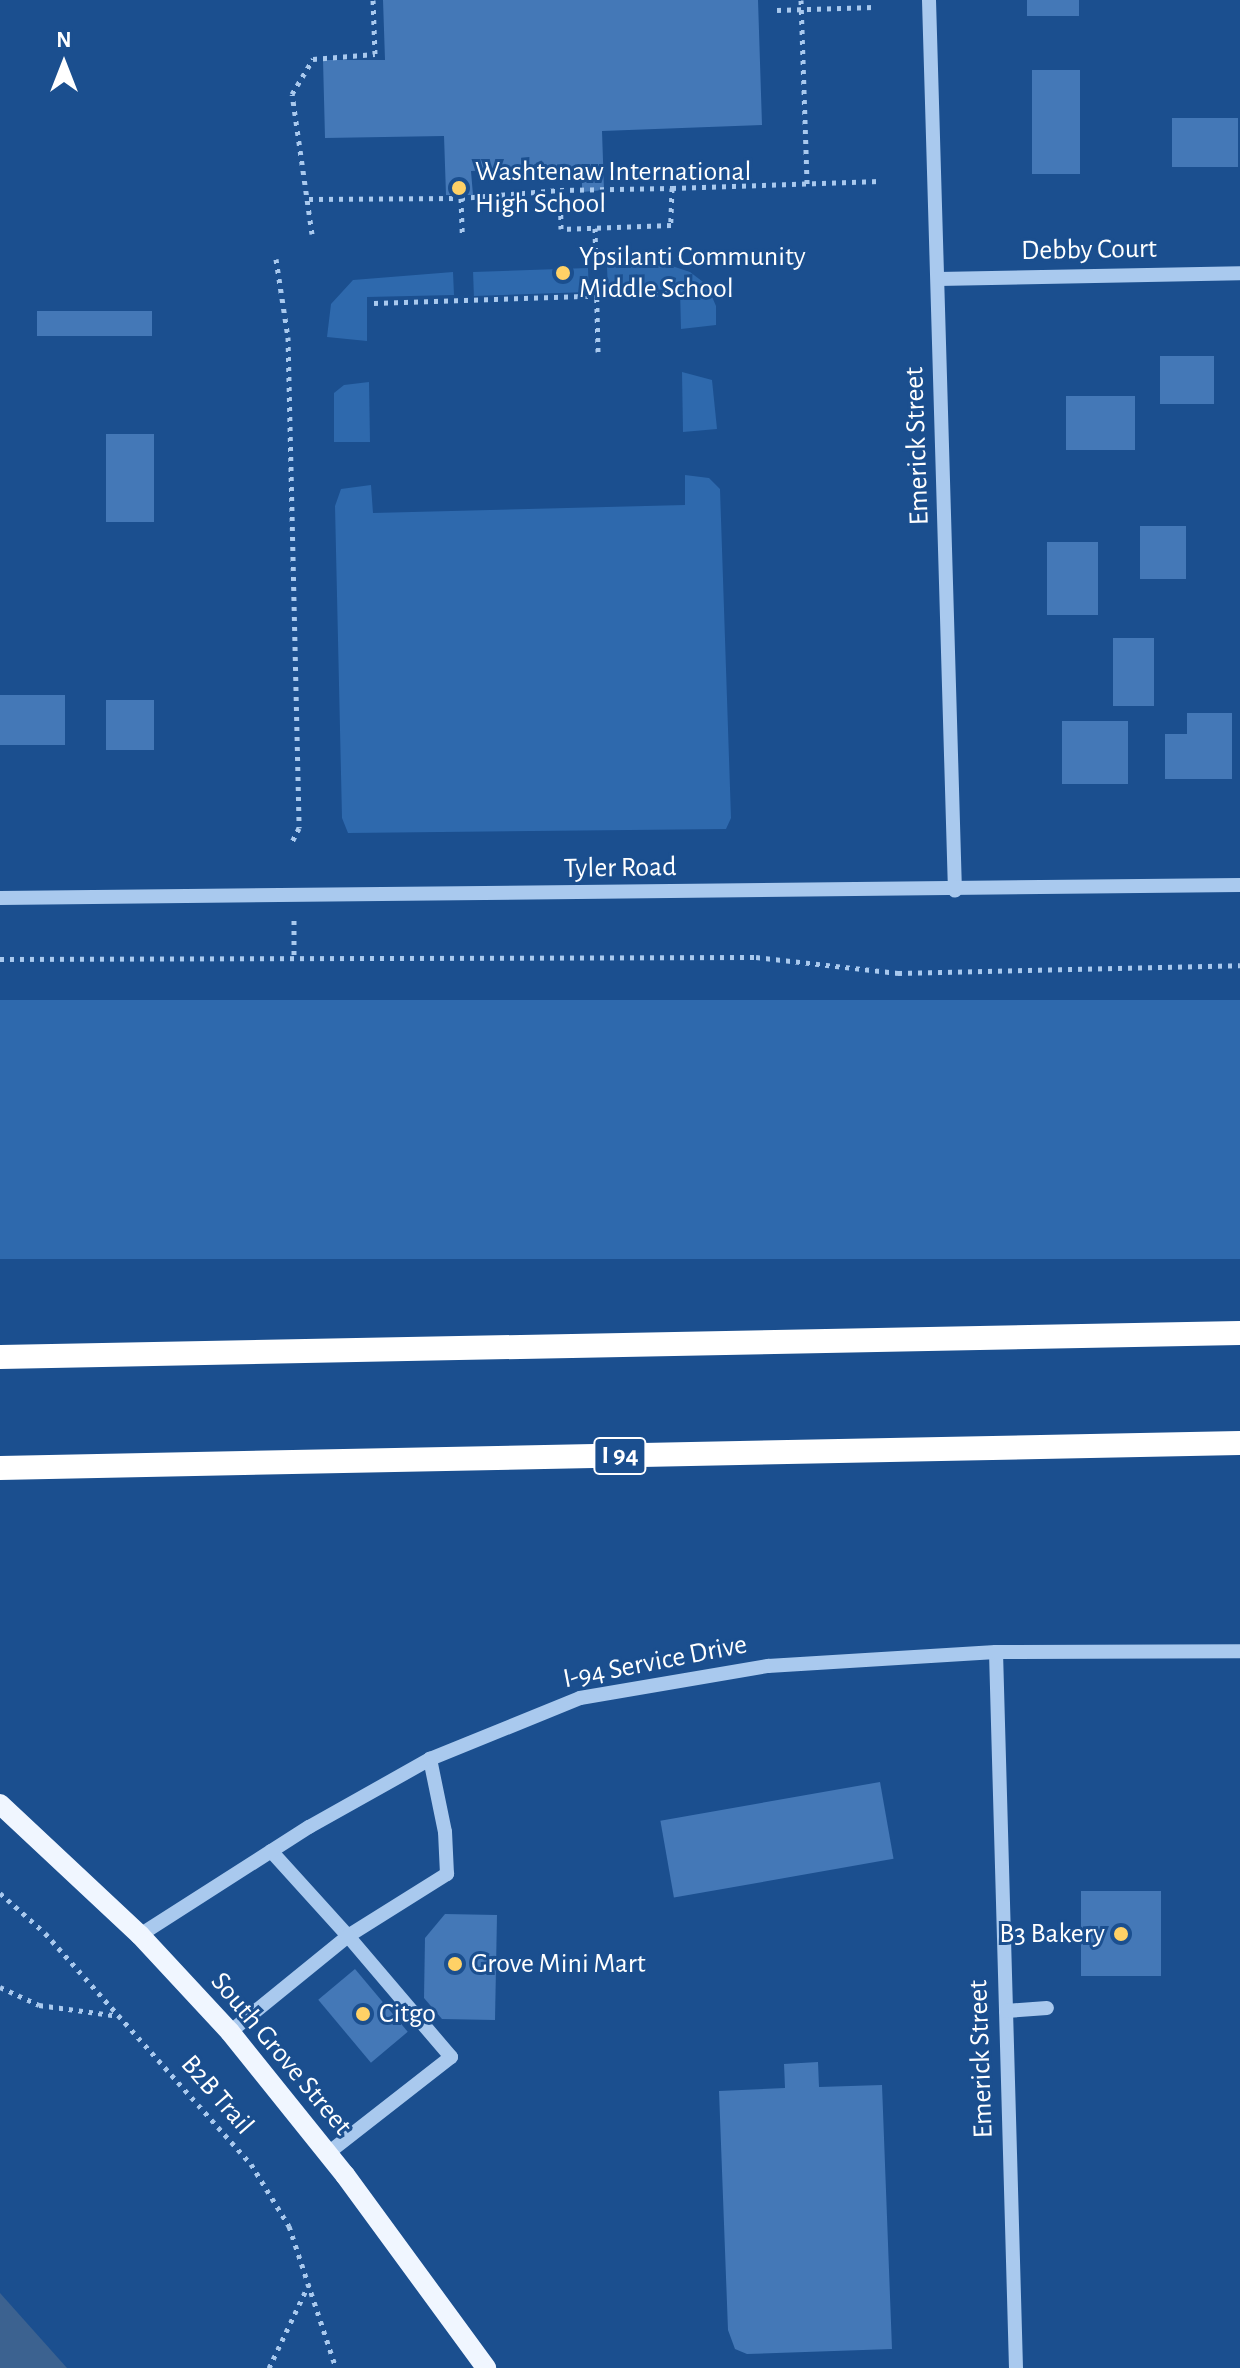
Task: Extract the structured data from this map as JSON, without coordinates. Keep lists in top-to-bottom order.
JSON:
{
  "streets": {
    "highway": ["I 94"],
    "main road": ["South Grove Street"],
    "street": [
      "Debby Court",
      "Emerick Street",
      "Tyler Road",
      "I-94 Service Drive"
    ],
    "path": ["B2B Trail"]
  },
  "crossings": [
    ["Debby Court", "Emerick Street"],
    ["Emerick Street", "Tyler Road"],
    ["Emerick Street", "I-94 Service Drive"],
    ["I-94 Service Drive", "South Grove Street"]
  ],
  "places": [
    "Washtenaw International High School",
    "Ypsilanti Community Middle School",
    "B3 Bakery",
    "Grove Mini Mart",
    "Citgo"
  ],
  "north": "top"
}
